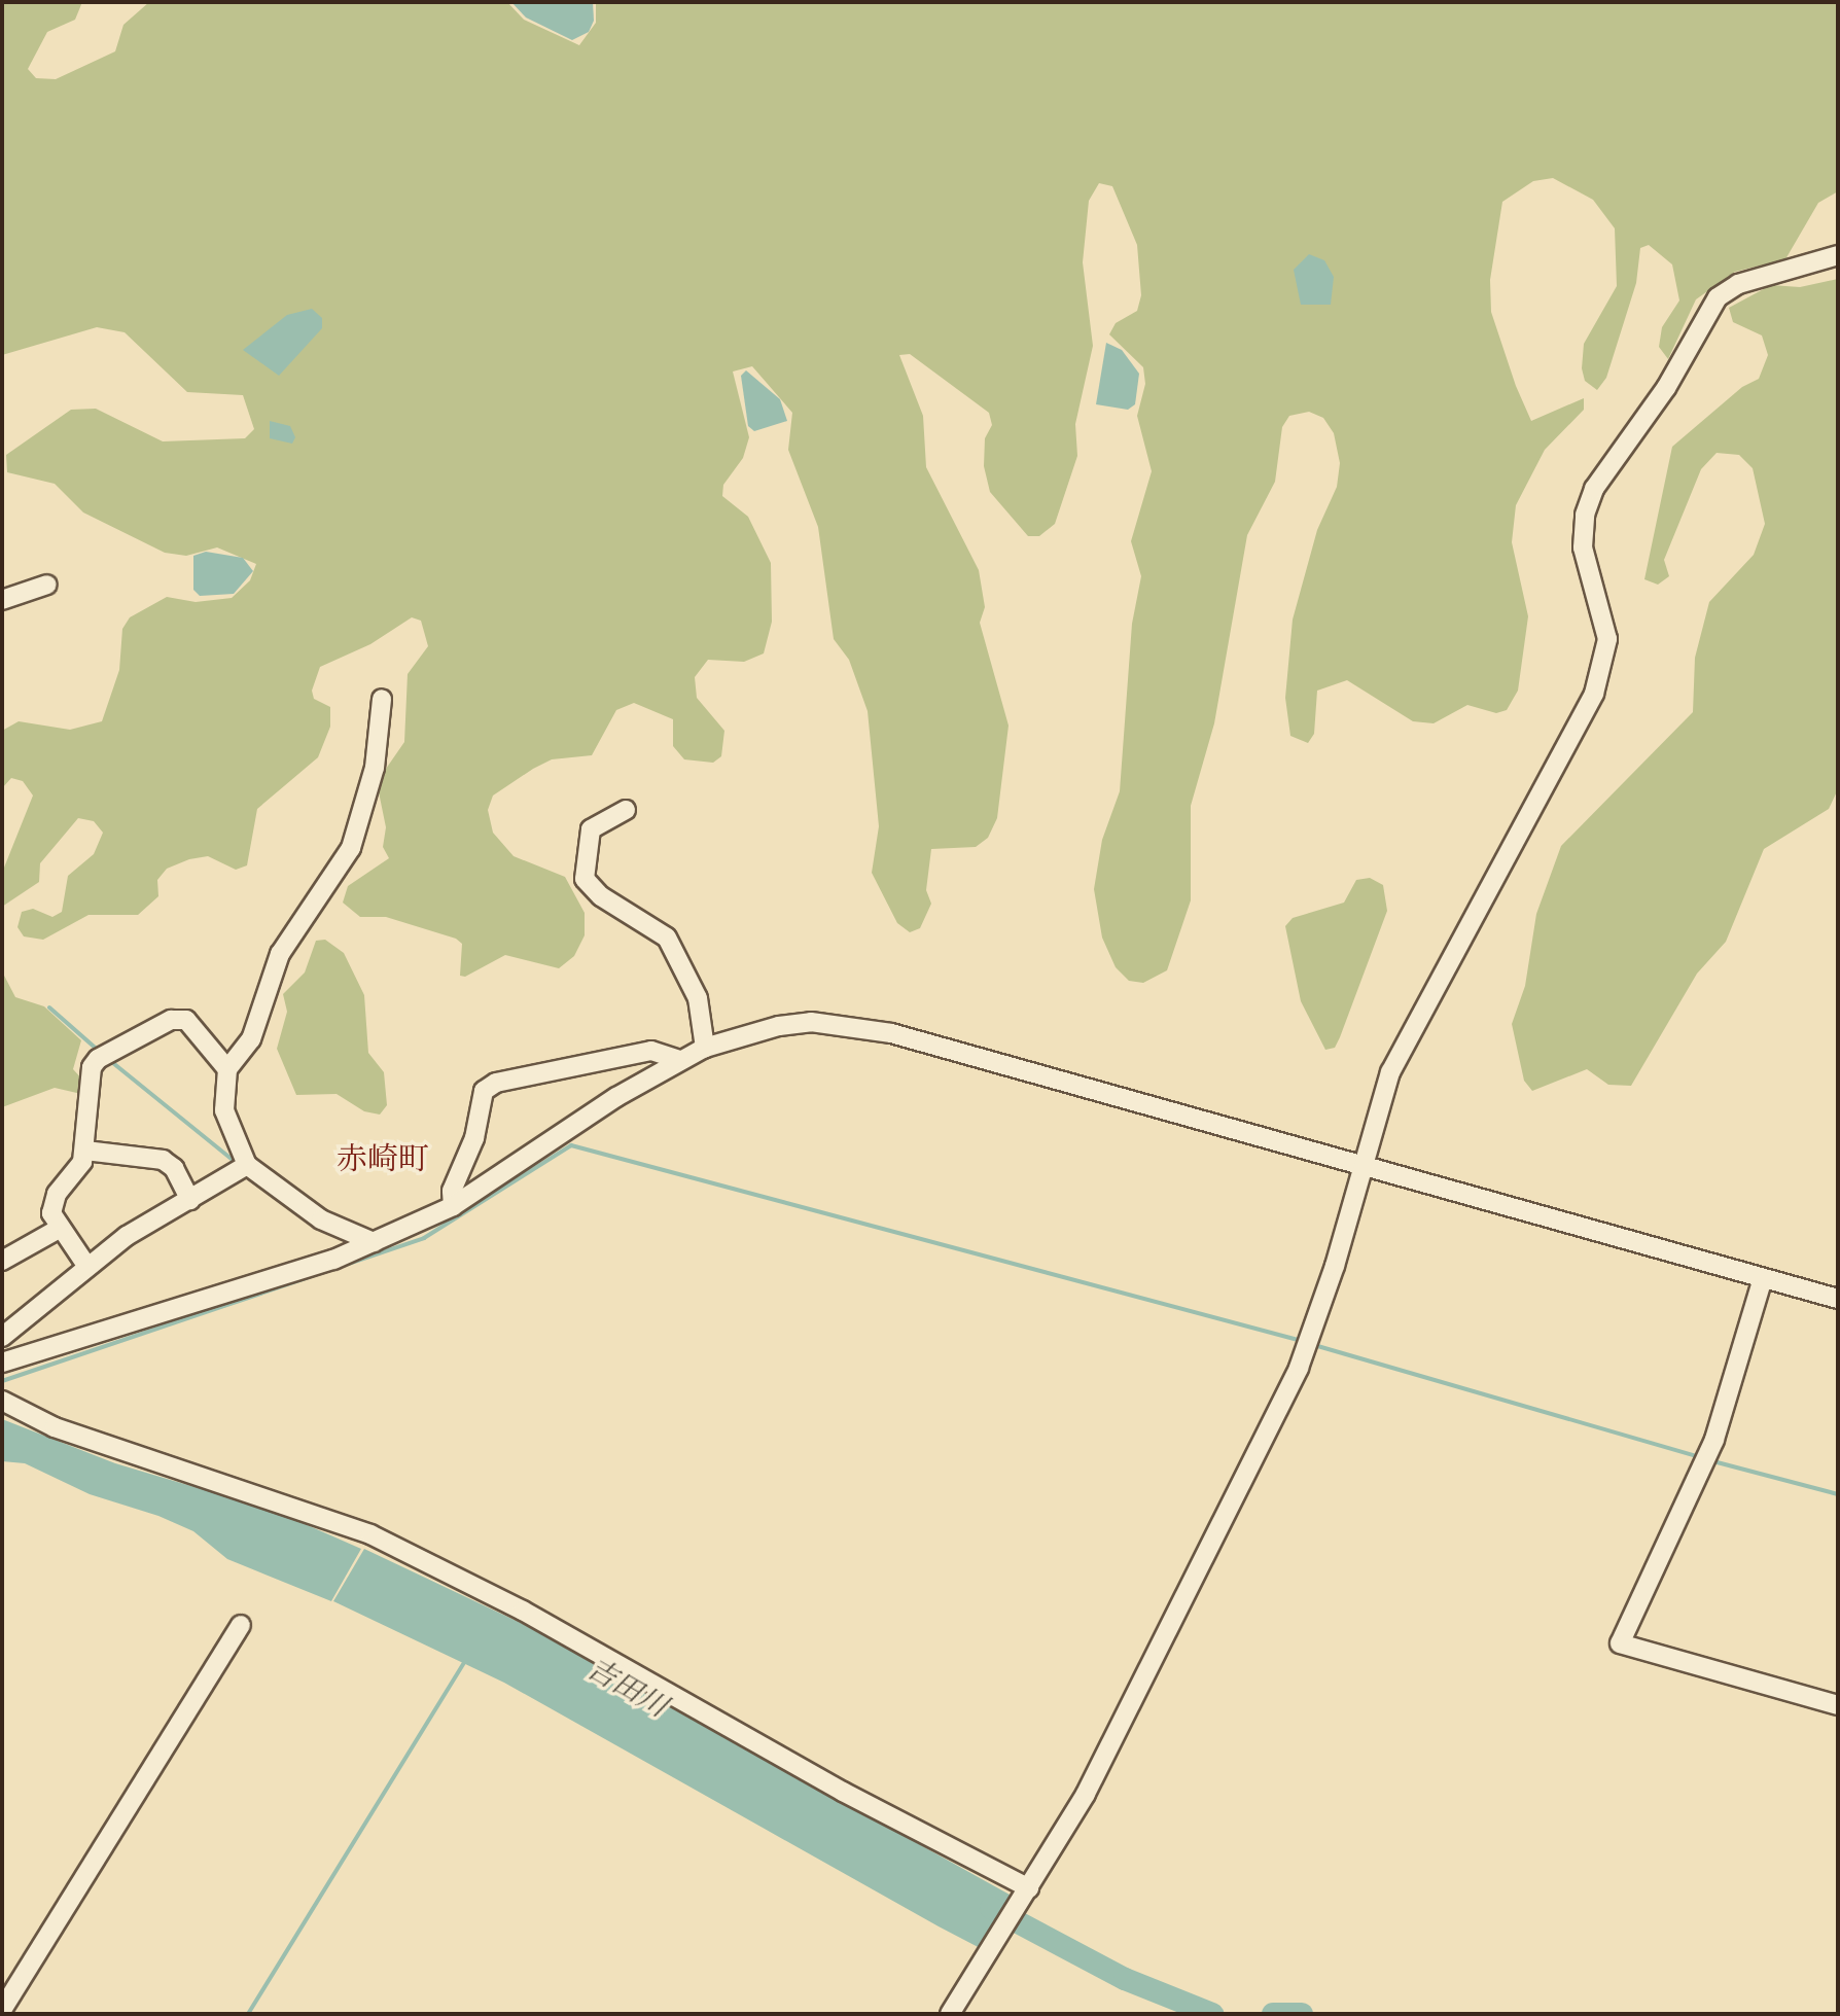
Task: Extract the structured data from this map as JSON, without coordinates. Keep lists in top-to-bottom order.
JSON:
{
  "districts": ["赤崎町"],
  "water": ["吉田川"]
}
